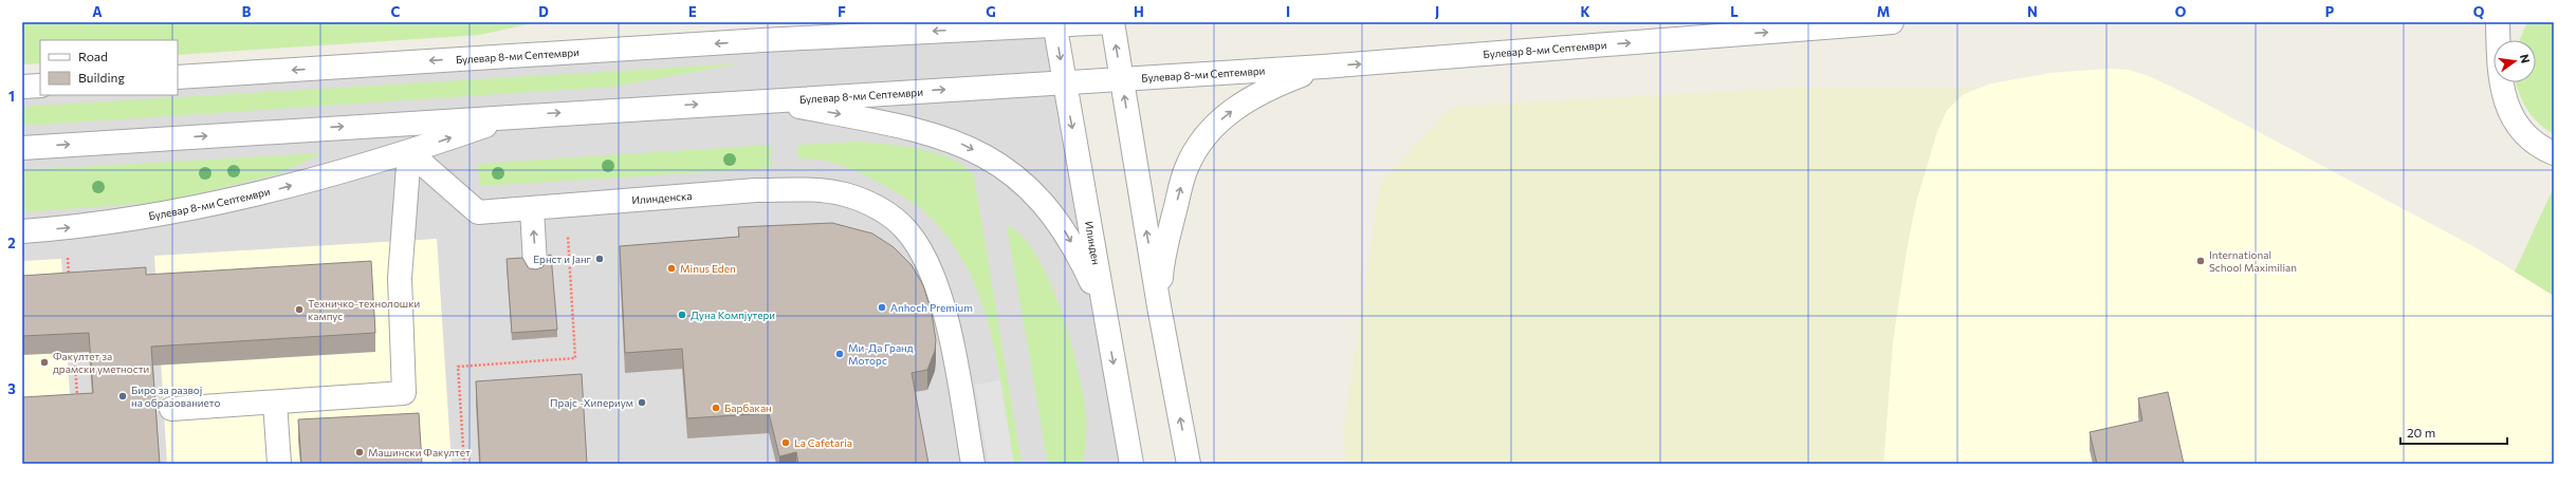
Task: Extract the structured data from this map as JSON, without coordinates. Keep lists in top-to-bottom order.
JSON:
{
  "streets": {
    "street": ["Булевар 8-ми Септември", "Илинденска", "Илинден"]
  },
  "crossings": [
    ["Булевар 8-ми Септември", "Илинденска"],
    ["Булевар 8-ми Септември", "Илинден"]
  ],
  "places": [
    "Ернст и Јанг",
    "International School Maximilian",
    "Minus Eden",
    "Anhoch Premium",
    "Техничко-технолошки кампус",
    "Дуна Компјутери",
    "Ми-Да Гранд Моторс",
    "Факултет за драмски уметности",
    "Биро за развој на образованието",
    "Прајс -Хипериум",
    "Барбакан",
    "La Cafetaria",
    "Машински Факултет"
  ],
  "legend": ["Road", "Building"],
  "scale_bar": "20 m",
  "north": "right",
  "grid": {
    "columns": [
      "A",
      "B",
      "C",
      "D",
      "E",
      "F",
      "G",
      "H",
      "I",
      "J",
      "K",
      "L",
      "M",
      "N",
      "O",
      "P",
      "Q"
    ],
    "rows": ["1", "2", "3"]
  }
}
